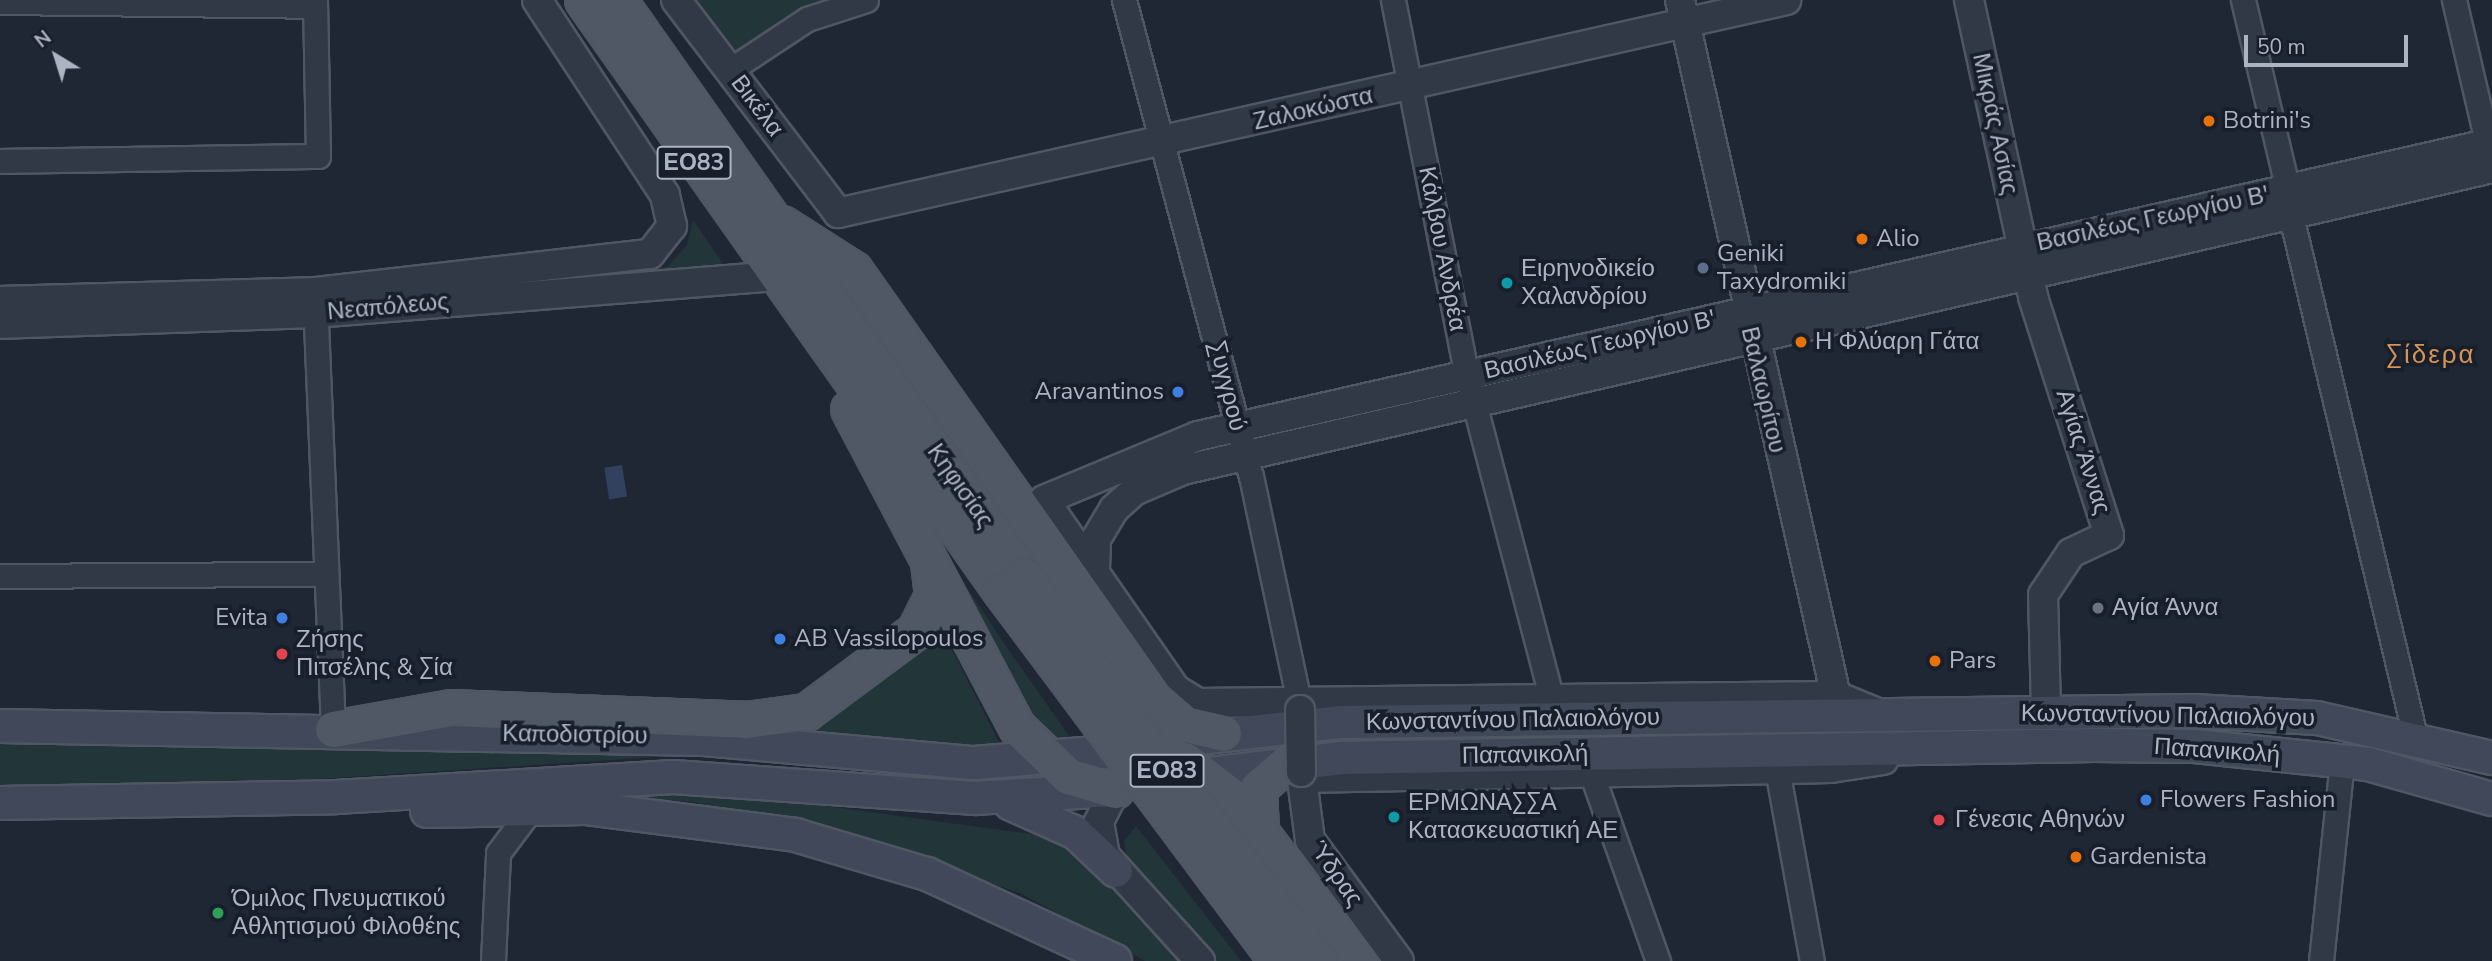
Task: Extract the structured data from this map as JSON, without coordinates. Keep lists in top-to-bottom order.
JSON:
{
  "streets": {
    "main road": [
      "ΕΟ83",
      "Κηφισίας",
      "Κωνσταντίνου Παλαιολόγου",
      "Καποδιστρίου",
      "Παπανικολή"
    ],
    "street": [
      "Βικέλα",
      "Ζαλοκώστα",
      "Μικράς Ασίας",
      "Βασιλέως Γεωργίου Β'",
      "Κάλβου Ανδρέα",
      "Νεαπόλεως",
      "Συγγρού",
      "Βαλαωρίτου",
      "Αγίας Άννας",
      "Ύδρας"
    ]
  },
  "crossings": [
    ["Βικέλα", "Ζαλοκώστα"],
    ["Ζαλοκώστα", "Κάλβου Ανδρέα"],
    ["Ζαλοκώστα", "Συγγρού"],
    ["Ζαλοκώστα", "Βαλαωρίτου"],
    ["Μικράς Ασίας", "Βασιλέως Γεωργίου Β'"],
    ["Μικράς Ασίας", "Αγίας Άννας"],
    ["Βασιλέως Γεωργίου Β'", "Κάλβου Ανδρέα"],
    ["Βασιλέως Γεωργίου Β'", "Συγγρού"],
    ["Βασιλέως Γεωργίου Β'", "Βαλαωρίτου"],
    ["Βασιλέως Γεωργίου Β'", "Αγίας Άννας"],
    ["Κάλβου Ανδρέα", "Κωνσταντίνου Παλαιολόγου"],
    ["Νεαπόλεως", "Κηφισίας"],
    ["Συγγρού", "Κωνσταντίνου Παλαιολόγου"],
    ["Συγγρού", "Παπανικολή"],
    ["Συγγρού", "Ύδρας"],
    ["Βαλαωρίτου", "Κωνσταντίνου Παλαιολόγου"],
    ["Αγίας Άννας", "Κωνσταντίνου Παλαιολόγου"],
    ["Κωνσταντίνου Παλαιολόγου", "Καποδιστρίου"],
    ["Καποδιστρίου", "Παπανικολή"],
    ["Παπανικολή", "Ύδρας"]
  ],
  "districts": ["Σίδερα"],
  "places": [
    "Botrini's",
    "Alio",
    "Geniki Taxydromiki",
    "Ειρηνοδικείο Χαλανδρίου",
    "Η Φλύαρη Γάτα",
    "Aravantinos",
    "Αγία Άννα",
    "Evita",
    "AB Vassilopoulos",
    "Ζήσης Πιτσέλης & Σία",
    "Pars",
    "Flowers Fashion",
    "ΕΡΜΩΝΑΣΣΑ Κατασκευαστική ΑΕ",
    "Γένεσις Αθηνών",
    "Gardenista",
    "Όμιλος Πνευματικού Αθλητισμού Φιλοθέης"
  ],
  "scale_bar": "50 m",
  "north": "top left"
}
